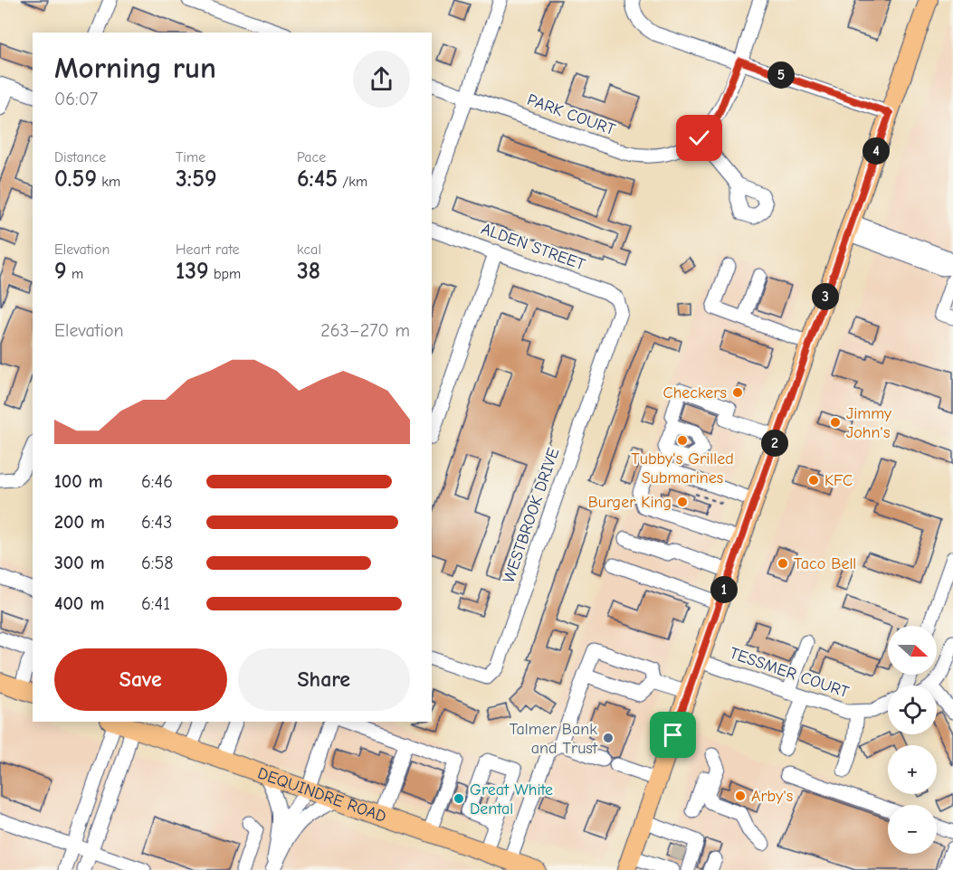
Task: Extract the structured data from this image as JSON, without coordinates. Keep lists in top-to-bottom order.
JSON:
{
  "streets": {
    "main road": ["DEQUINDRE ROAD"],
    "street": [
      "PARK COURT",
      "ALDEN STREET",
      "WESTBROOK DRIVE",
      "TESSMER COURT"
    ]
  },
  "crossings": [
    ["ALDEN STREET", "WESTBROOK DRIVE"]
  ],
  "places": [
    "Checkers",
    "Jimmy John's",
    "Tubby's Grilled Submarines",
    "KFC",
    "Burger King",
    "Taco Bell",
    "Talmer Bank and Trust",
    "Arby's",
    "Great White Dental"
  ],
  "north": "right",
  "page": {
    "heading": ["Morning run", "06:07"],
    "pins": [
      "5",
      "4",
      "3",
      "2",
      "1"
    ],
    "stats": [
      ["Distance", "0.59 km"],
      ["Time", "3:59"],
      ["Pace", "6:45 /km"],
      ["Elevation", "9 m"],
      ["Heart rate", "139 bpm"],
      ["kcal", "38"]
    ],
    "chart": ["Elevation", "263–270 m"],
    "list": [
      {
        "name": "100 m",
        "note": "6:46"
      },
      {
        "name": "200 m",
        "note": "6:43"
      },
      {
        "name": "300 m",
        "note": "6:58"
      },
      {
        "name": "400 m",
        "note": "6:41"
      }
    ],
    "map_buttons": ["+", "−"],
    "buttons": ["Save", "Share"]
  }
}
